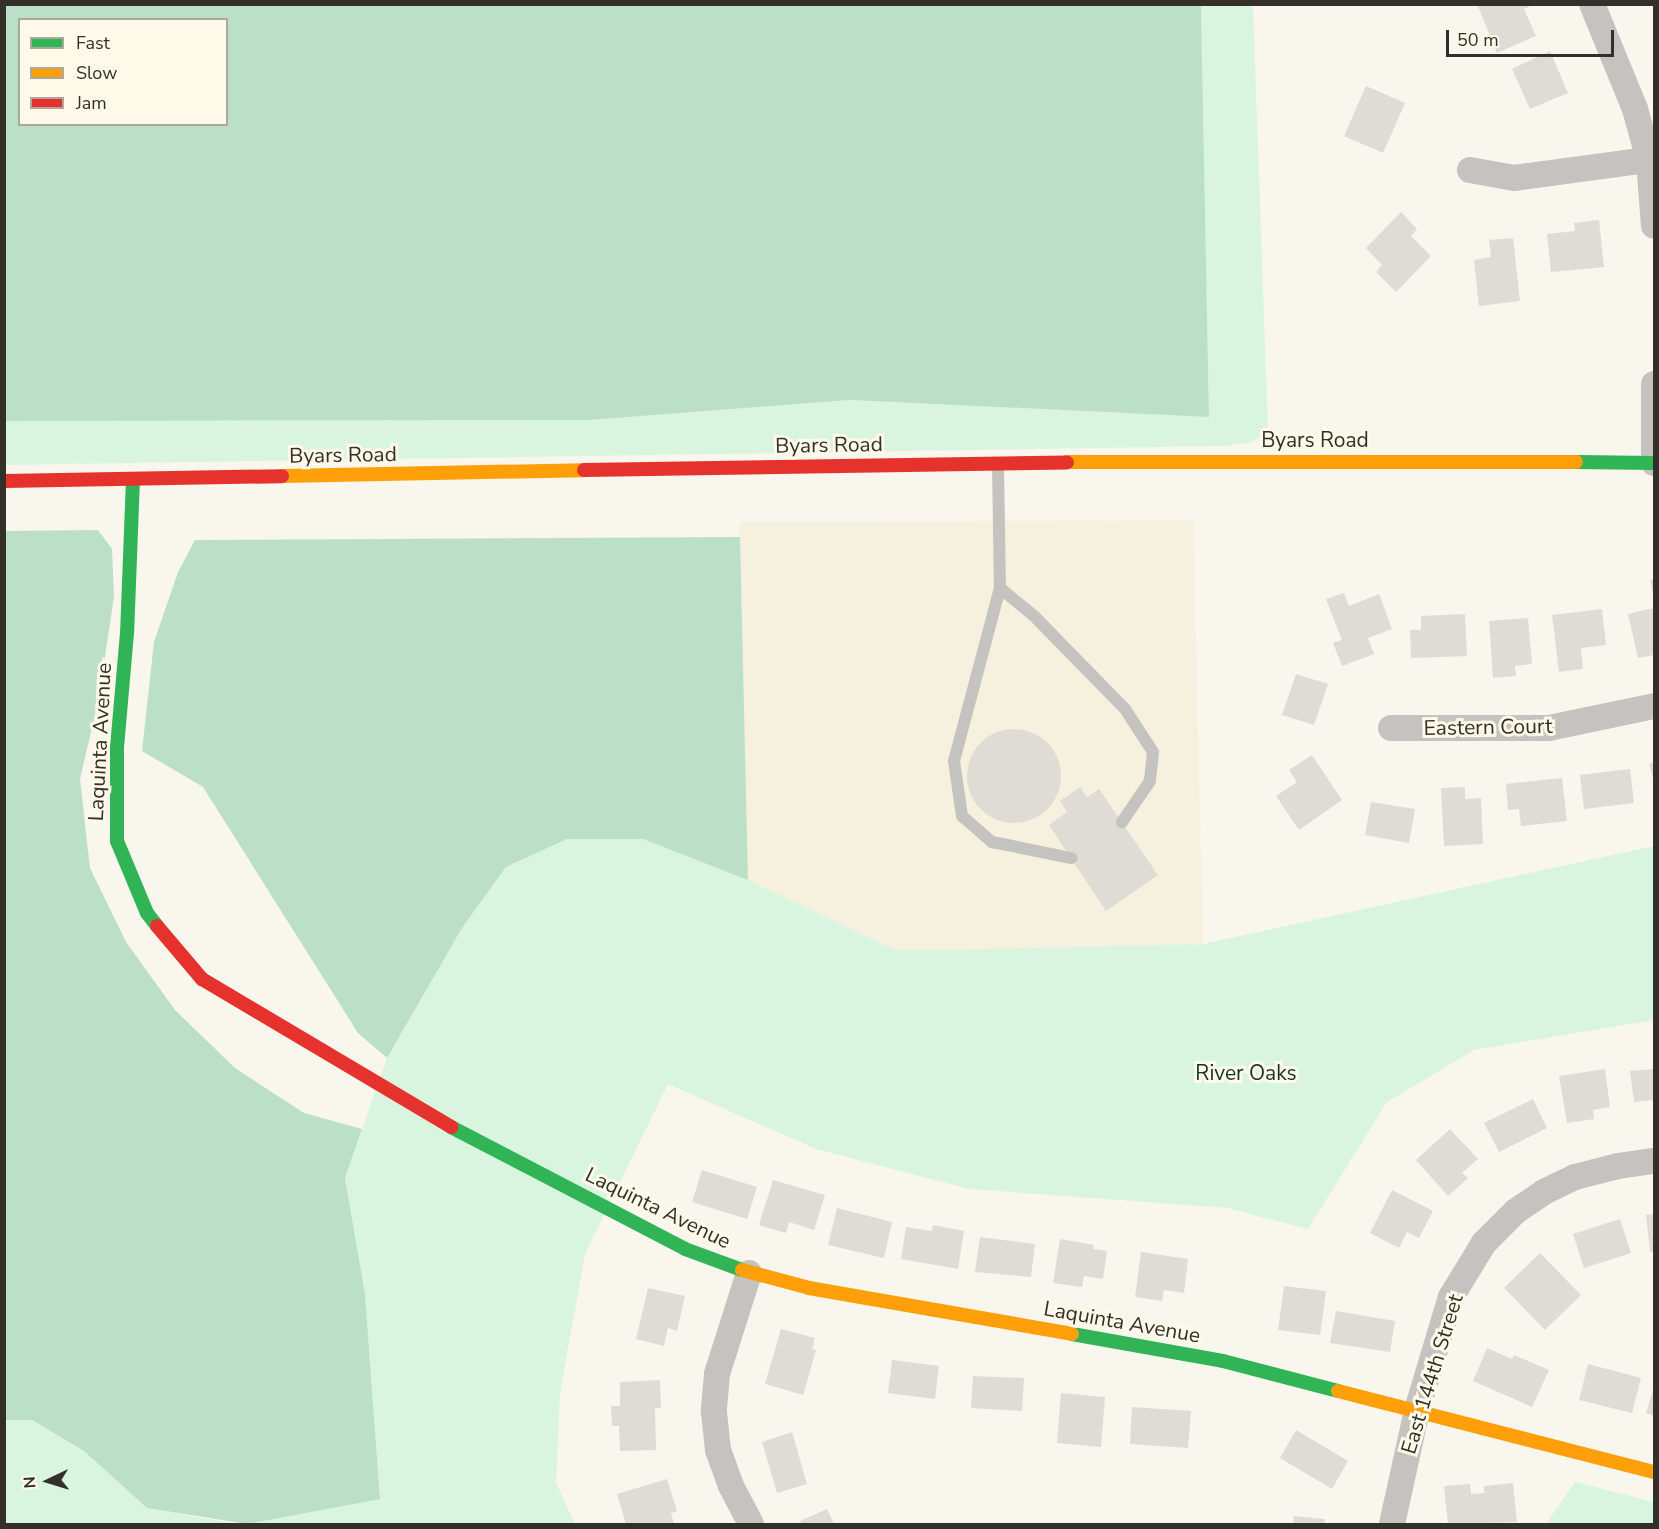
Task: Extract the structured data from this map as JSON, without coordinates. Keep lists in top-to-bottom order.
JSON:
{
  "streets": {
    "street": [
      "Byars Road",
      "Eastern Court",
      "Laquinta Avenue",
      "East 144th Street"
    ]
  },
  "crossings": [
    ["Byars Road", "Laquinta Avenue"],
    ["Laquinta Avenue", "East 144th Street"]
  ],
  "parks": ["River Oaks"],
  "legend": ["Fast", "Slow", "Jam"],
  "scale_bar": "50 m",
  "north": "left"
}
